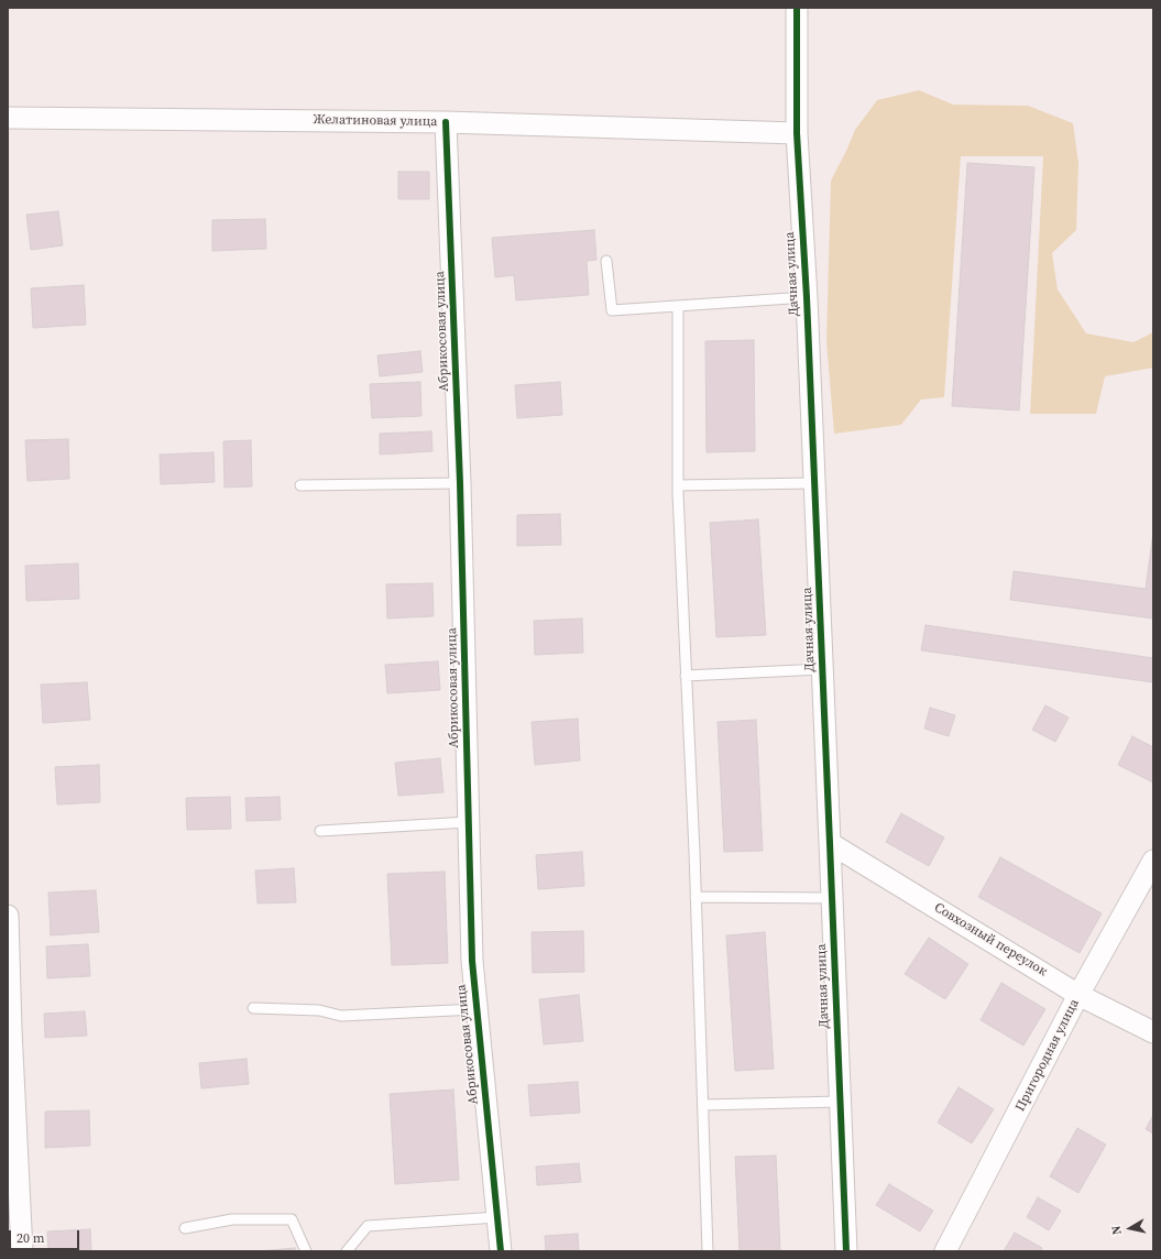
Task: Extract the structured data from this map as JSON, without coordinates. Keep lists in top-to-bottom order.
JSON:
{
  "streets": {
    "street": [
      "Желатиновая улица",
      "Дачная улица",
      "Абрикосовая улица",
      "Совхозный переулок",
      "Пригородная улица"
    ]
  },
  "crossings": [
    ["Желатиновая улица", "Дачная улица"],
    ["Желатиновая улица", "Абрикосовая улица"],
    ["Дачная улица", "Совхозный переулок"],
    ["Совхозный переулок", "Пригородная улица"]
  ],
  "scale_bar": "20 m",
  "north": "left"
}
